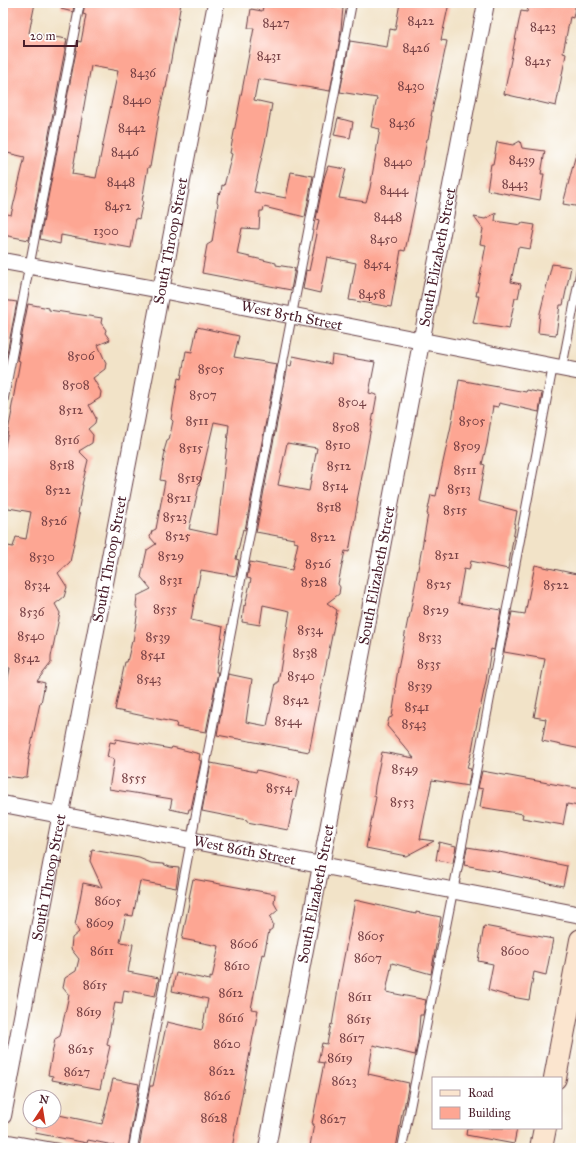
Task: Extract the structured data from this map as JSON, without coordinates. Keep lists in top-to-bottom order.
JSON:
{
  "streets": {
    "street": [
      "South Throop Street",
      "South Elizabeth Street",
      "West 85th Street",
      "West 86th Street"
    ]
  },
  "crossings": [
    ["South Throop Street", "West 85th Street"],
    ["South Throop Street", "West 86th Street"],
    ["South Elizabeth Street", "West 85th Street"],
    ["South Elizabeth Street", "West 86th Street"]
  ],
  "house_numbers": [
    "8422",
    "8427",
    "8423",
    "8426",
    "8431",
    "8425",
    "8436",
    "8430",
    "8440",
    "8436",
    "8442",
    "8446",
    "8439",
    "8440",
    "8448",
    "8443",
    "8444",
    "8452",
    "8448",
    "1300",
    "8450",
    "8454",
    "8458",
    "8506",
    "8505",
    "8508",
    "8507",
    "8504",
    "8512",
    "8511",
    "8505",
    "8508",
    "8516",
    "8510",
    "8509",
    "8515",
    "8518",
    "8512",
    "8511",
    "8519",
    "8514",
    "8513",
    "8522",
    "8521",
    "8518",
    "8515",
    "8523",
    "8526",
    "8525",
    "8522",
    "8521",
    "8529",
    "8530",
    "8526",
    "8531",
    "8528",
    "8525",
    "8534",
    "8522",
    "8535",
    "8529",
    "8536",
    "8534",
    "8540",
    "8539",
    "8533",
    "8538",
    "8541",
    "8542",
    "8535",
    "8540",
    "8543",
    "8539",
    "8542",
    "8541",
    "8544",
    "8543",
    "8549",
    "8555",
    "8554",
    "8553",
    "8605",
    "8609",
    "8605",
    "8606",
    "8611",
    "8600",
    "8607",
    "8610",
    "8615",
    "8612",
    "8611",
    "8619",
    "8616",
    "8615",
    "8617",
    "8620",
    "8625",
    "8619",
    "8622",
    "8627",
    "8623",
    "8626",
    "8628",
    "8627"
  ],
  "legend": ["Road", "Building"],
  "scale_bar": "20 m",
  "north": "top"
}
